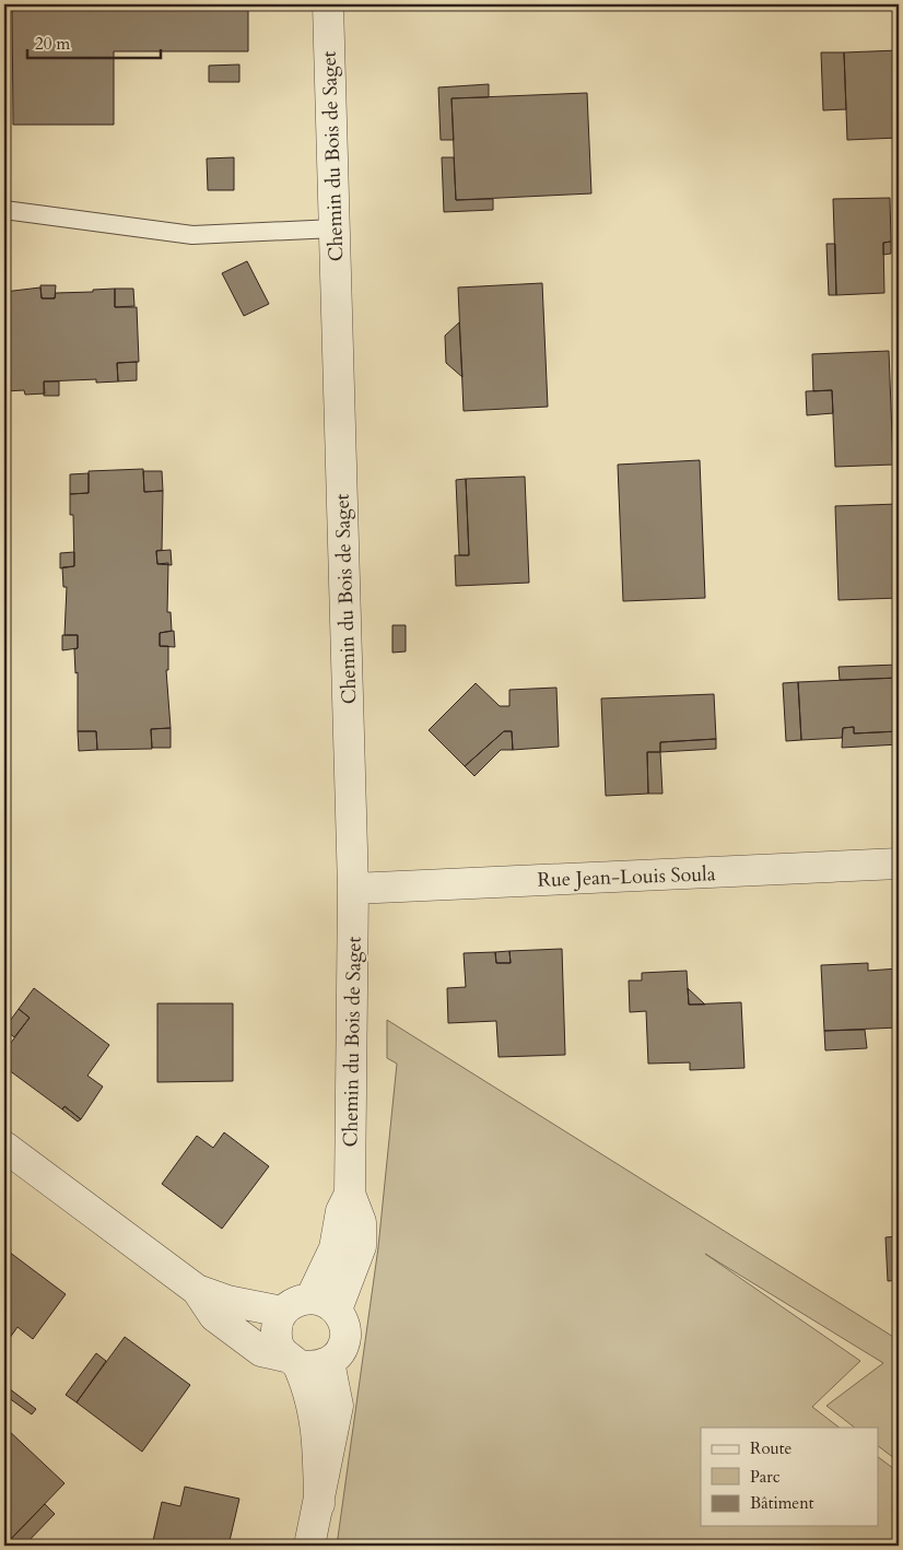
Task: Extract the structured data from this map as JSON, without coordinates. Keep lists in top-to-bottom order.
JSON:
{
  "streets": {
    "street": ["Chemin du Bois de Saget", "Rue Jean-Louis Soula"]
  },
  "crossings": [
    ["Chemin du Bois de Saget", "Rue Jean-Louis Soula"]
  ],
  "legend": ["Route", "Parc", "Bâtiment"],
  "scale_bar": "20 m"
}
